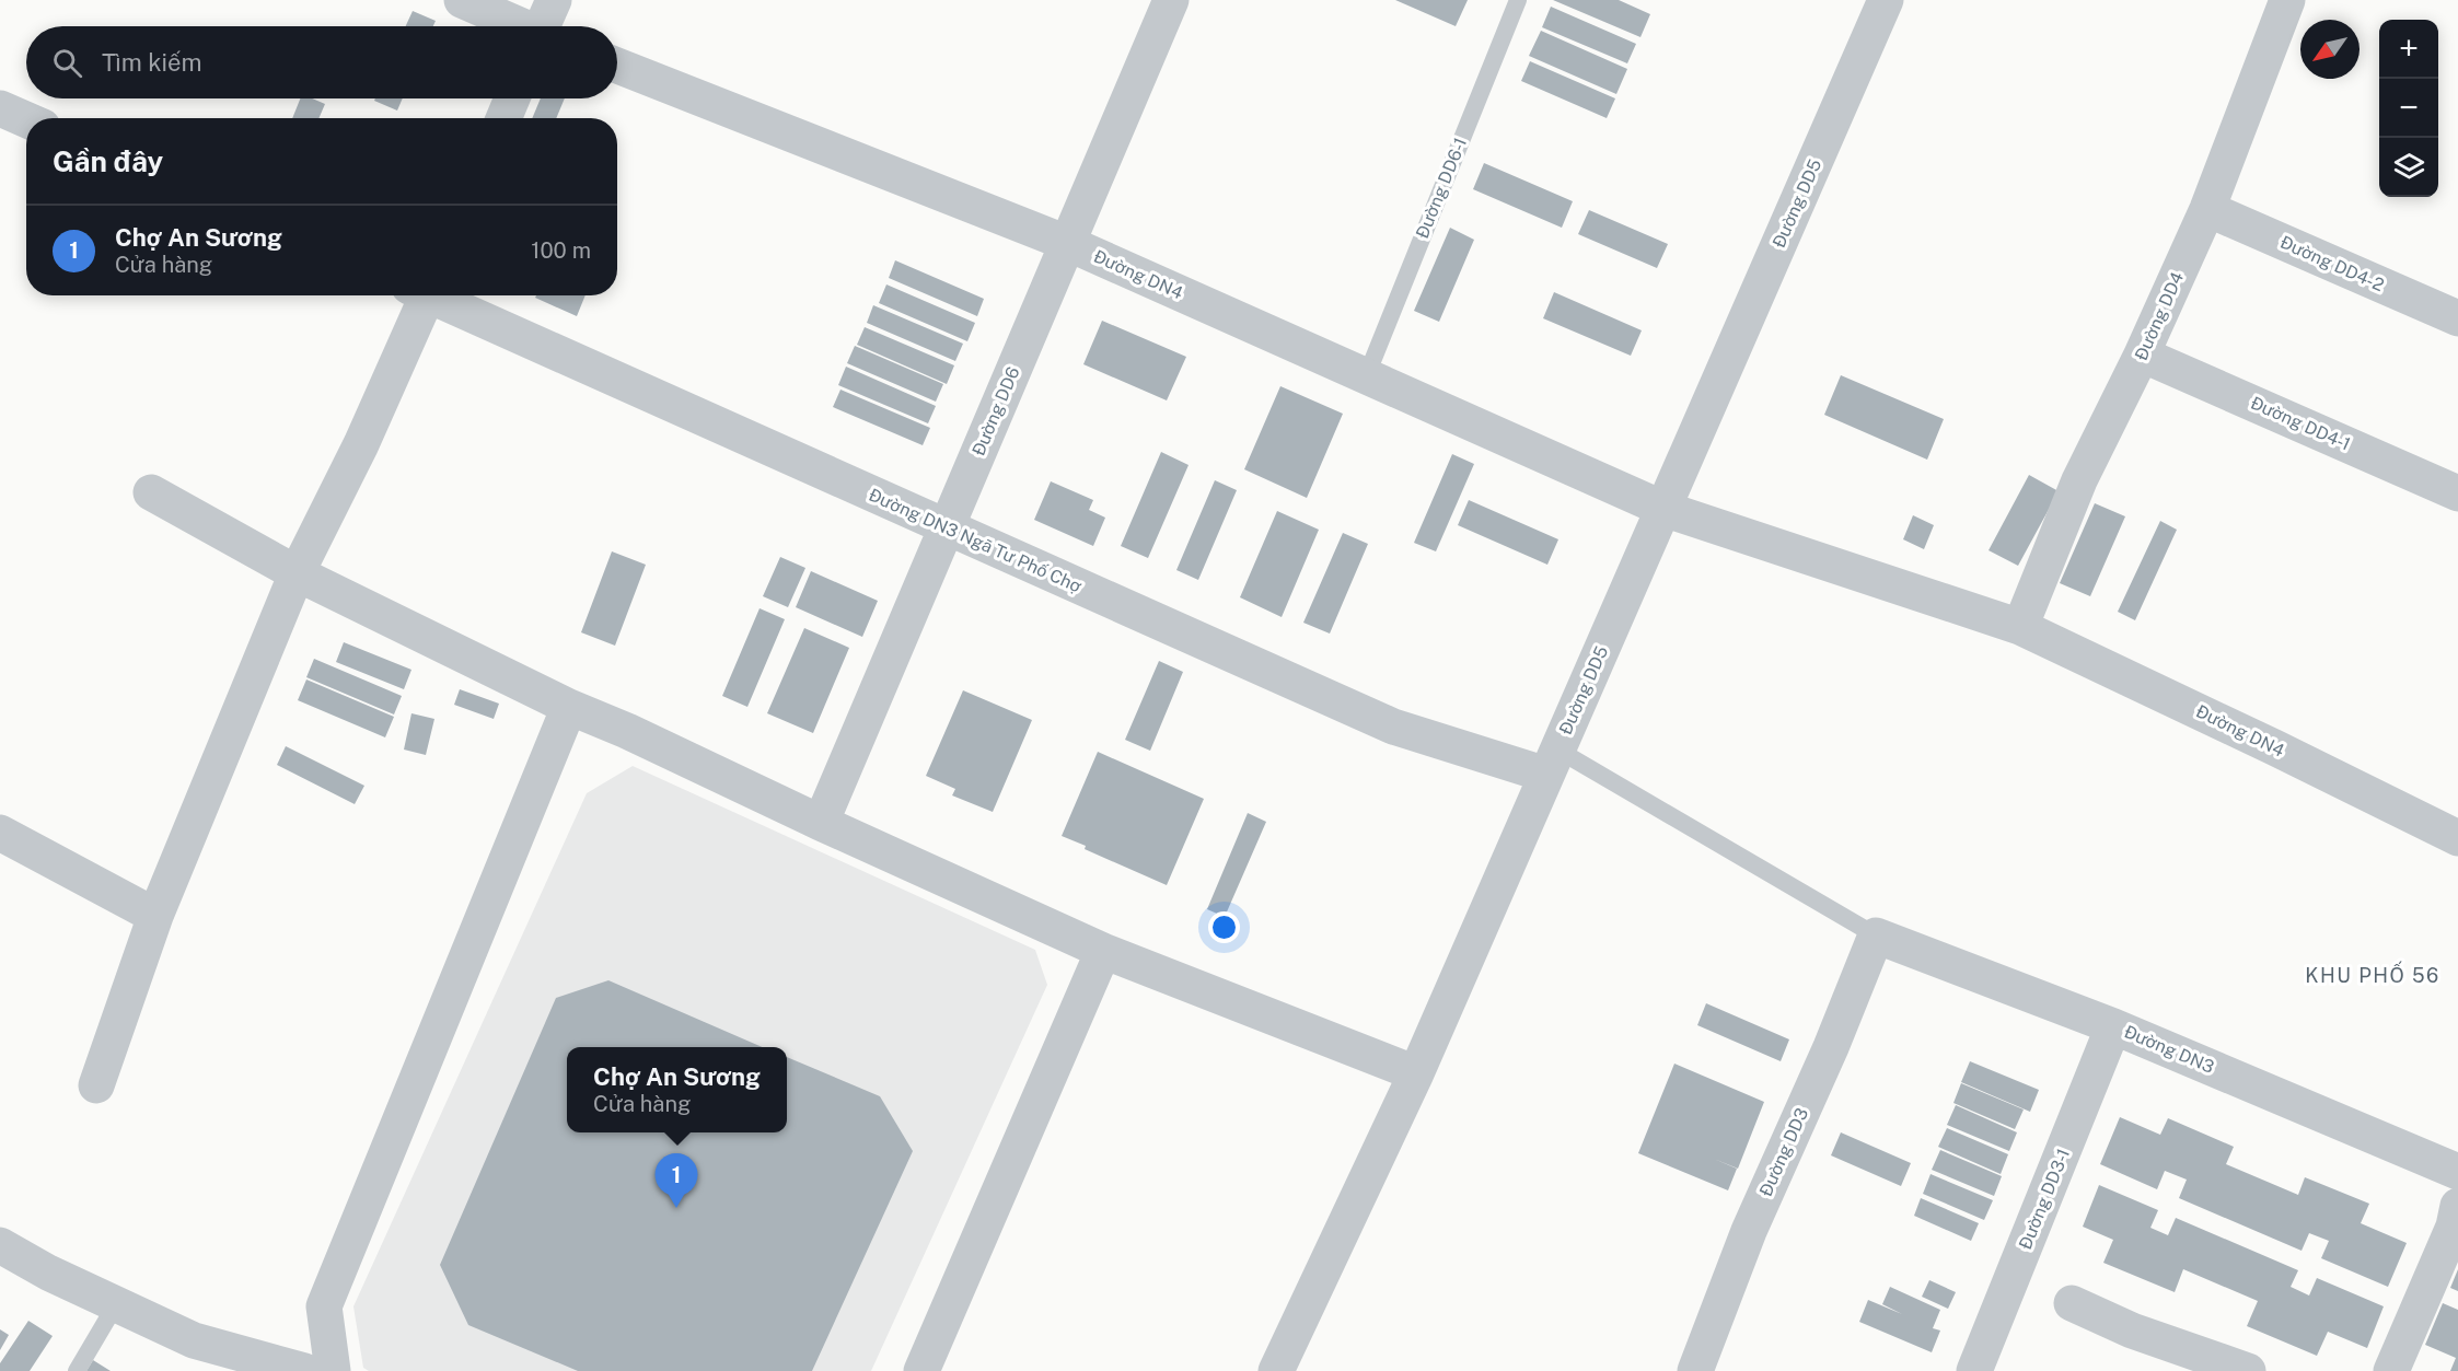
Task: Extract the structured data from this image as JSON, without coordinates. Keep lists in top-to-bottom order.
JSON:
{
  "streets": {
    "street": [
      "Đường DD5",
      "Đường DD4-2",
      "Đường DN4",
      "Đường DD4",
      "Đường DD6",
      "Đường DD4-1",
      "Đường DN3 Ngã Tư Phố Chợ",
      "Đường DN3",
      "Đường DD3",
      "Đường DD3-1"
    ],
    "lane": ["Đường DD6-1"]
  },
  "crossings": [
    ["Đường DD6-1", "Đường DN4"],
    ["Đường DD5", "Đường DN4"],
    ["Đường DD5", "Đường DN3 Ngã Tư Phố Chợ"],
    ["Đường DD4-2", "Đường DD4"],
    ["Đường DN4", "Đường DD4"],
    ["Đường DN4", "Đường DD6"],
    ["Đường DD4", "Đường DD4-1"],
    ["Đường DD6", "Đường DN3 Ngã Tư Phố Chợ"],
    ["Đường DN3", "Đường DD3"],
    ["Đường DN3", "Đường DD3-1"]
  ],
  "districts": ["KHU PHỐ 56"],
  "north": "bottom left",
  "page": {
    "map_buttons": ["+", "−"],
    "search": "Tìm kiếm",
    "heading": "Gần đây",
    "list": [
      {
        "mark": "1",
        "name": "Chợ An Sương",
        "note": "Cửa hàng",
        "value": "100 m"
      }
    ],
    "popup": ["Chợ An Sương", "Cửa hàng"],
    "pins": "1"
  }
}
